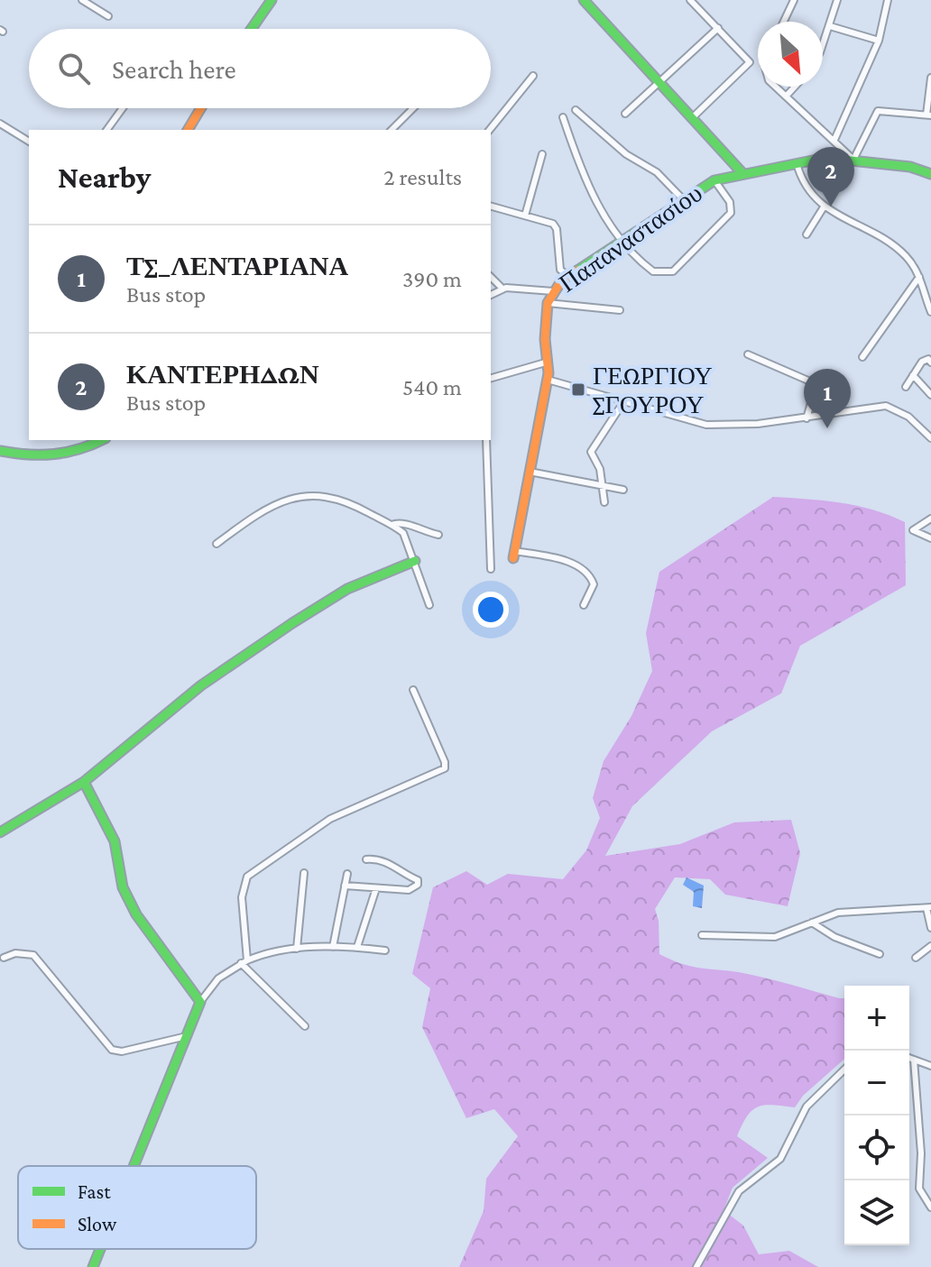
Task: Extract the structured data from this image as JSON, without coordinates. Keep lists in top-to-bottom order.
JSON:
{
  "streets": {
    "street": ["Παπαναστασίου"]
  },
  "places": {
    "transit": ["ΓΕΩΡΓΙΟΥ ΣΓΟΥΡΟΥ"]
  },
  "legend": ["Fast", "Slow"],
  "north": "bottom right",
  "page": {
    "search": "Search here",
    "heading": ["Nearby", "2 results"],
    "pins": ["2", "1"],
    "list": [
      {
        "mark": "1",
        "name": "ΤΣ_ΛΕΝΤΑΡΙΑΝΑ",
        "note": "Bus stop",
        "value": "390 m"
      },
      {
        "mark": "2",
        "name": "ΚΑΝΤΕΡΗΔΩΝ",
        "note": "Bus stop",
        "value": "540 m"
      }
    ],
    "map_buttons": ["+", "−"]
  }
}
